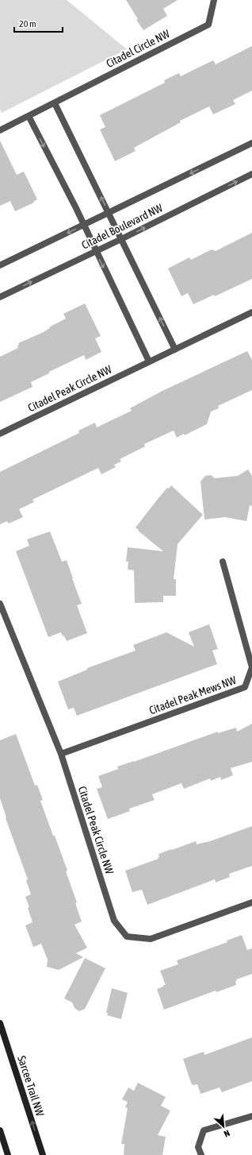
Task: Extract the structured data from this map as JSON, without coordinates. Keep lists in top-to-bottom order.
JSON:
{
  "streets": {
    "main road": ["Sarcee Trail NW"],
    "street": [
      "Citadel Circle NW",
      "Citadel Boulevard NW",
      "Citadel Peak Circle NW",
      "Citadel Peak Mews NW"
    ]
  },
  "crossings": [
    ["Citadel Peak Circle NW", "Citadel Peak Mews NW"]
  ],
  "one_way": ["Sarcee Trail NW"],
  "scale_bar": "20 m",
  "north": "bottom right"
}
